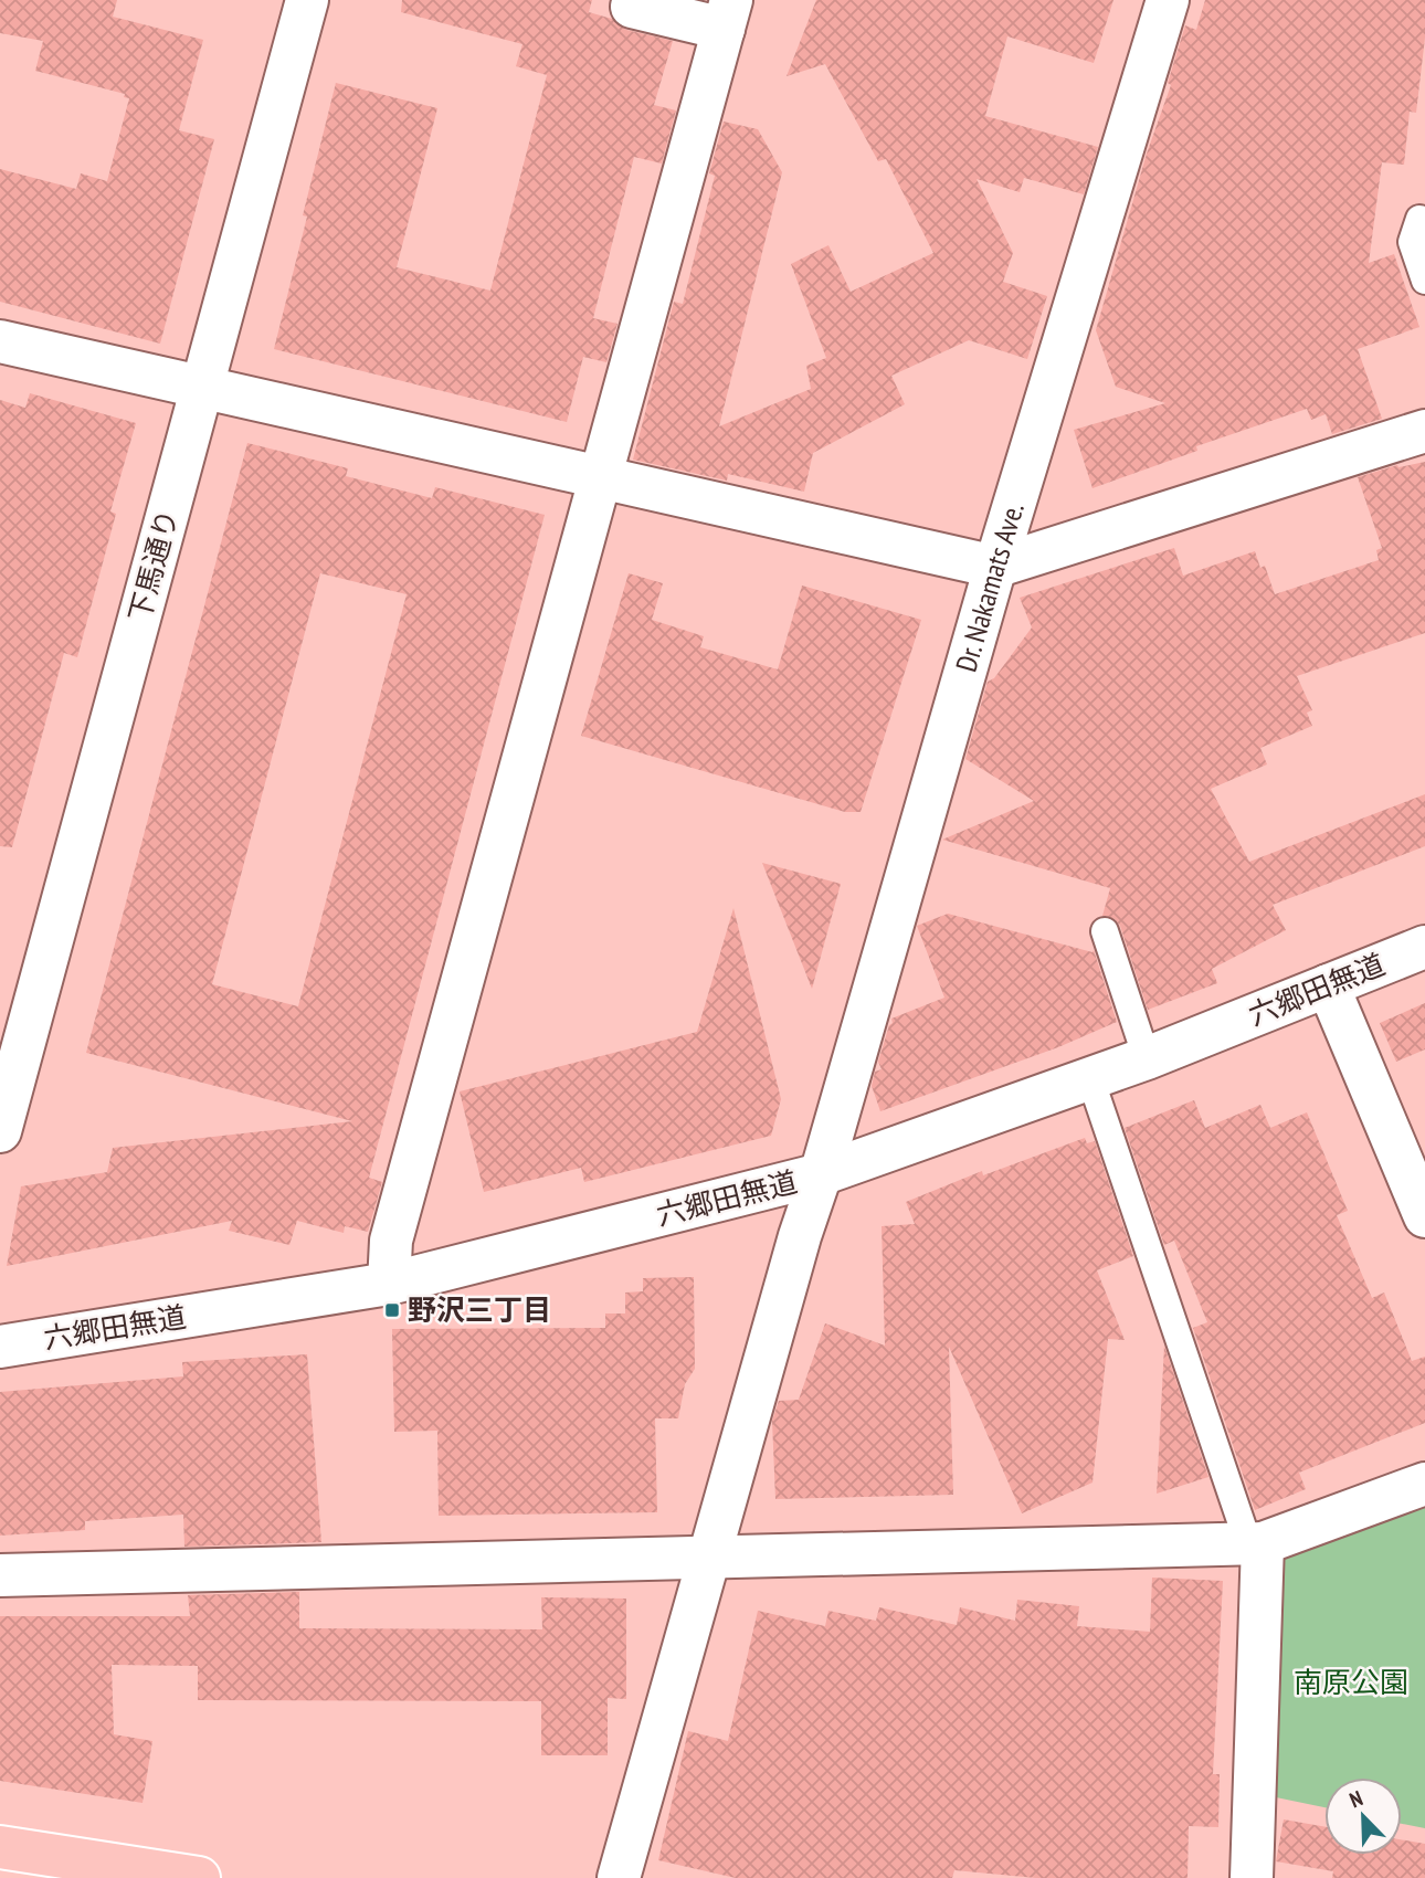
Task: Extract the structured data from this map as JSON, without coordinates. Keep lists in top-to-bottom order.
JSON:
{
  "streets": {
    "street": ["下馬通り", "Dr. Nakamats Ave.", "六郷田無道"]
  },
  "crossings": [
    ["Dr. Nakamats Ave.", "六郷田無道"]
  ],
  "parks": ["南原公園"],
  "places": {
    "transit": ["野沢三丁目"]
  },
  "north": "top left"
}
